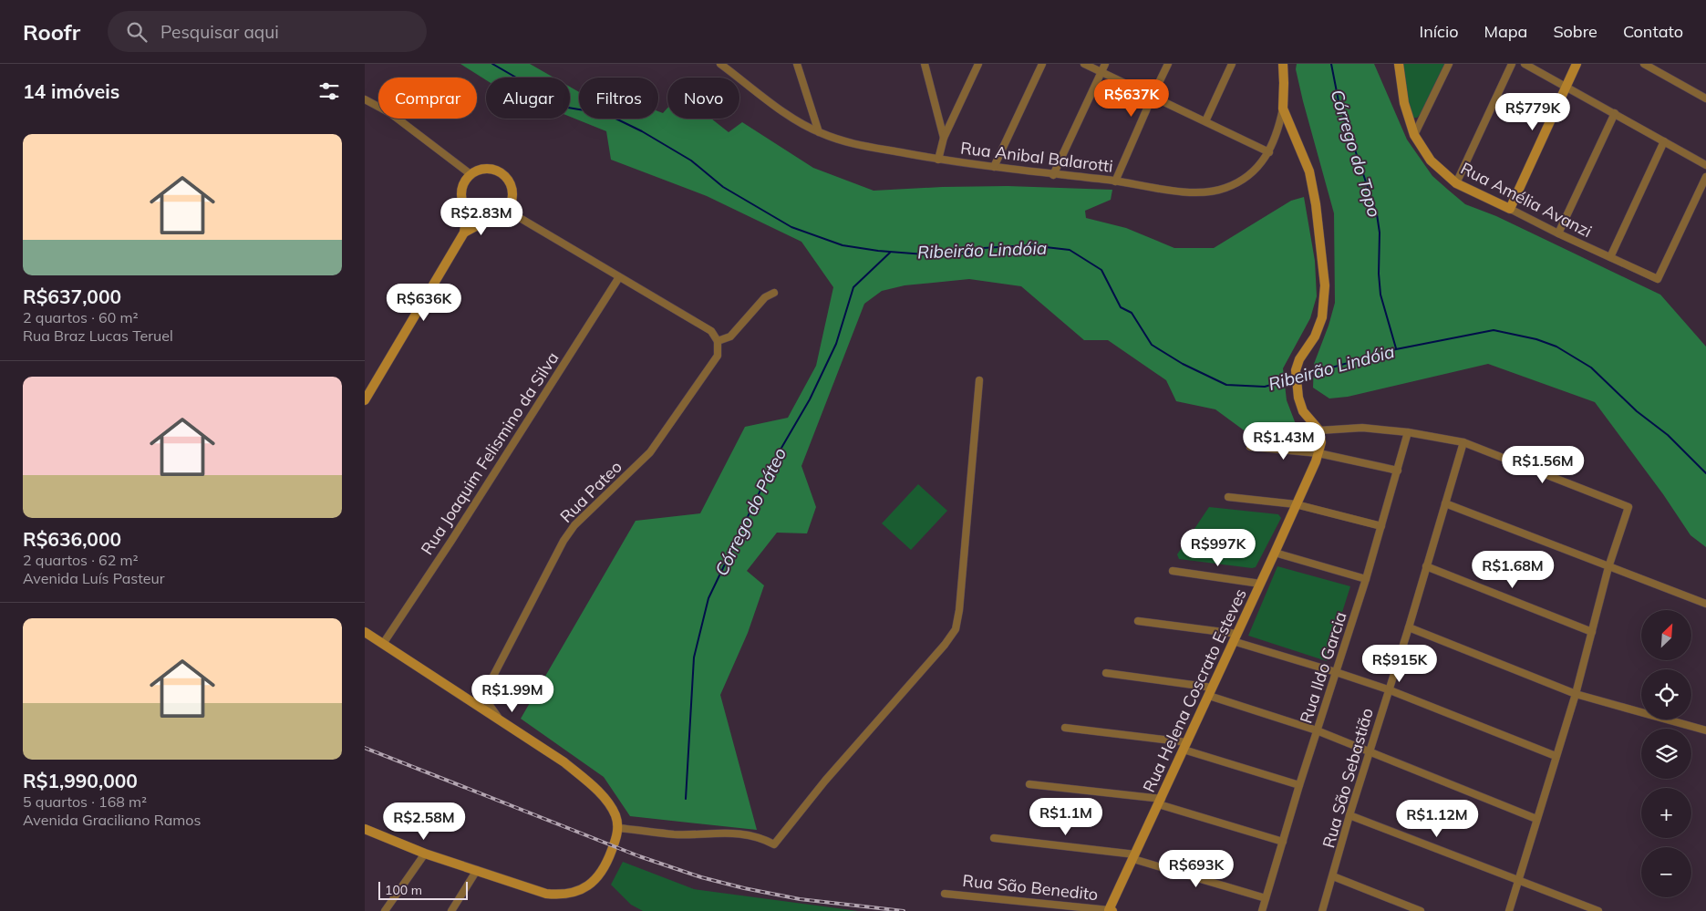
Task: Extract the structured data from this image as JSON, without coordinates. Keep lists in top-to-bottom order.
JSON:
{
  "streets": {
    "street": [
      "Rua Anibal Balarotti",
      "Rua Amélia Avanzi",
      "Rua Joaquim Felismino da Silva",
      "Rua Pateo",
      "Rua Ildo Garcia",
      "Rua Helena Coscrato Esteves",
      "Rua São Sebastião",
      "Rua São Benedito"
    ]
  },
  "crossings": [
    ["Rua Helena Coscrato Esteves", "Rua São Benedito"]
  ],
  "water": ["Córrego do Topo", "Ribeirão Lindóia", "Córrego do Páteo"],
  "scale_bar": "100 m",
  "north": "top right",
  "page": {
    "header": "Roofr",
    "search": "Pesquisar aqui",
    "nav": [
      "Início",
      "Mapa",
      "Sobre",
      "Contato"
    ],
    "heading": "14 imóveis",
    "chip": [
      "Comprar",
      "Alugar",
      "Filtros",
      "Novo"
    ],
    "price": [
      "R$637K",
      "R$779K",
      "R$2.83M",
      "R$636K",
      "R$1.43M",
      "R$1.56M",
      "R$997K",
      "R$1.68M",
      "R$915K",
      "R$1.99M",
      "R$1.1M",
      "R$1.12M",
      "R$2.58M",
      "R$693K"
    ],
    "list": [
      {
        "name": "R$637,000",
        "note": "2 quartos · 60 m² · Rua Braz Lucas Teruel"
      },
      {
        "name": "R$636,000",
        "note": "2 quartos · 62 m² · Avenida Luís Pasteur"
      },
      {
        "name": "R$1,990,000",
        "note": "5 quartos · 168 m² · Avenida Graciliano Ramos"
      }
    ],
    "map_buttons": ["+", "−"],
    "scale": "100 m"
  }
}
